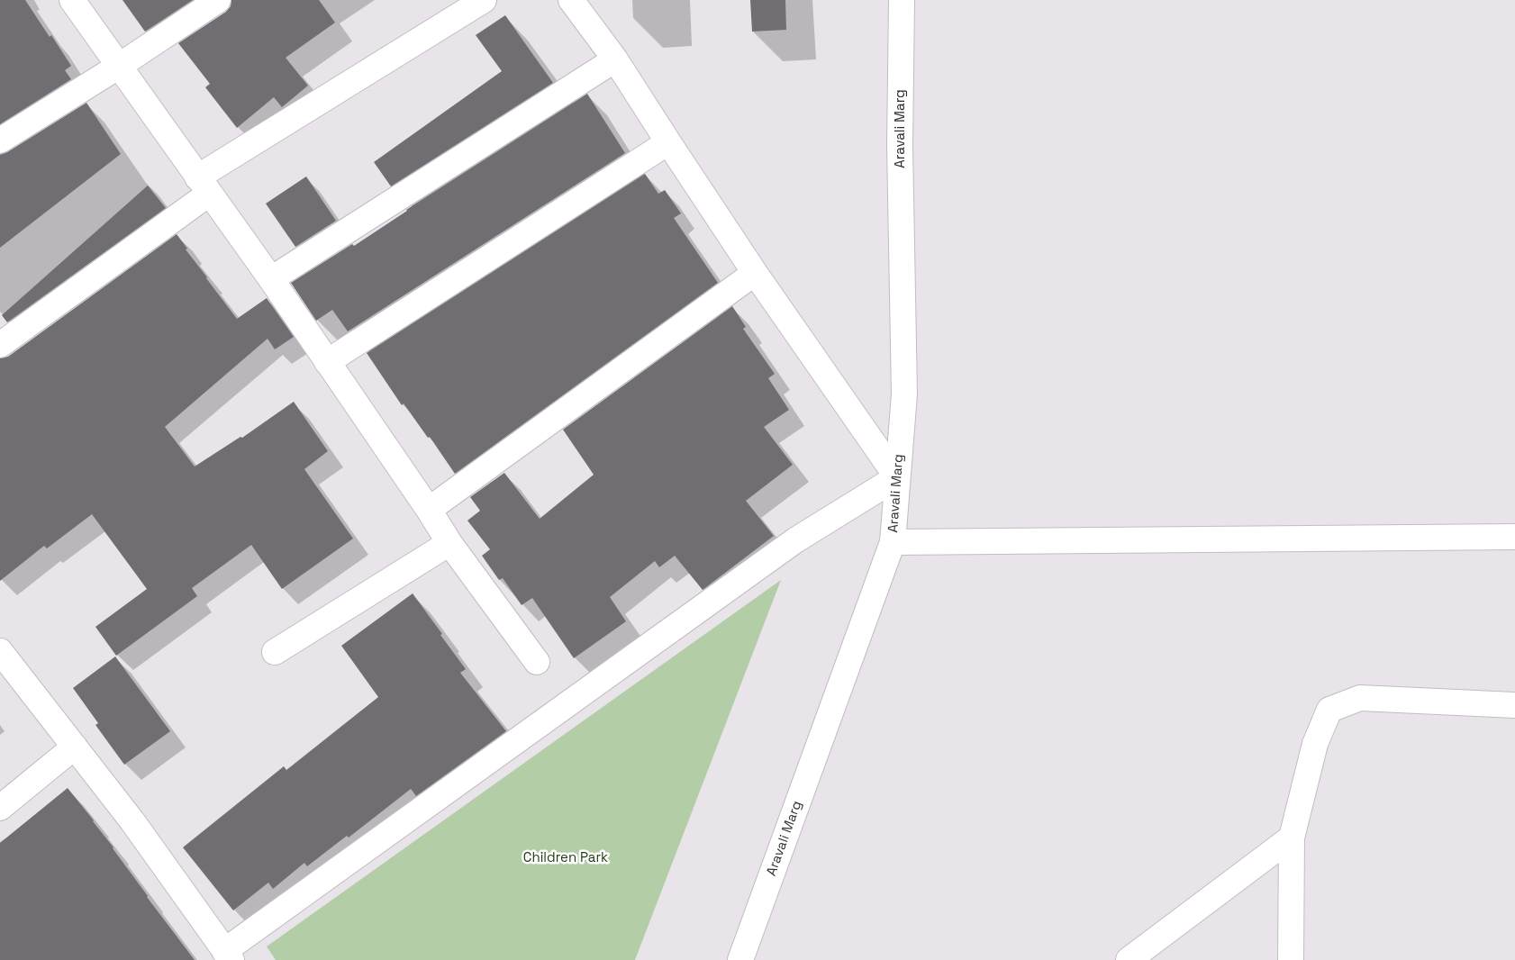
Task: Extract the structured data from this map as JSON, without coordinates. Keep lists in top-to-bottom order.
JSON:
{
  "streets": {
    "street": ["Aravali Marg"]
  },
  "parks": ["Children Park"]
}
